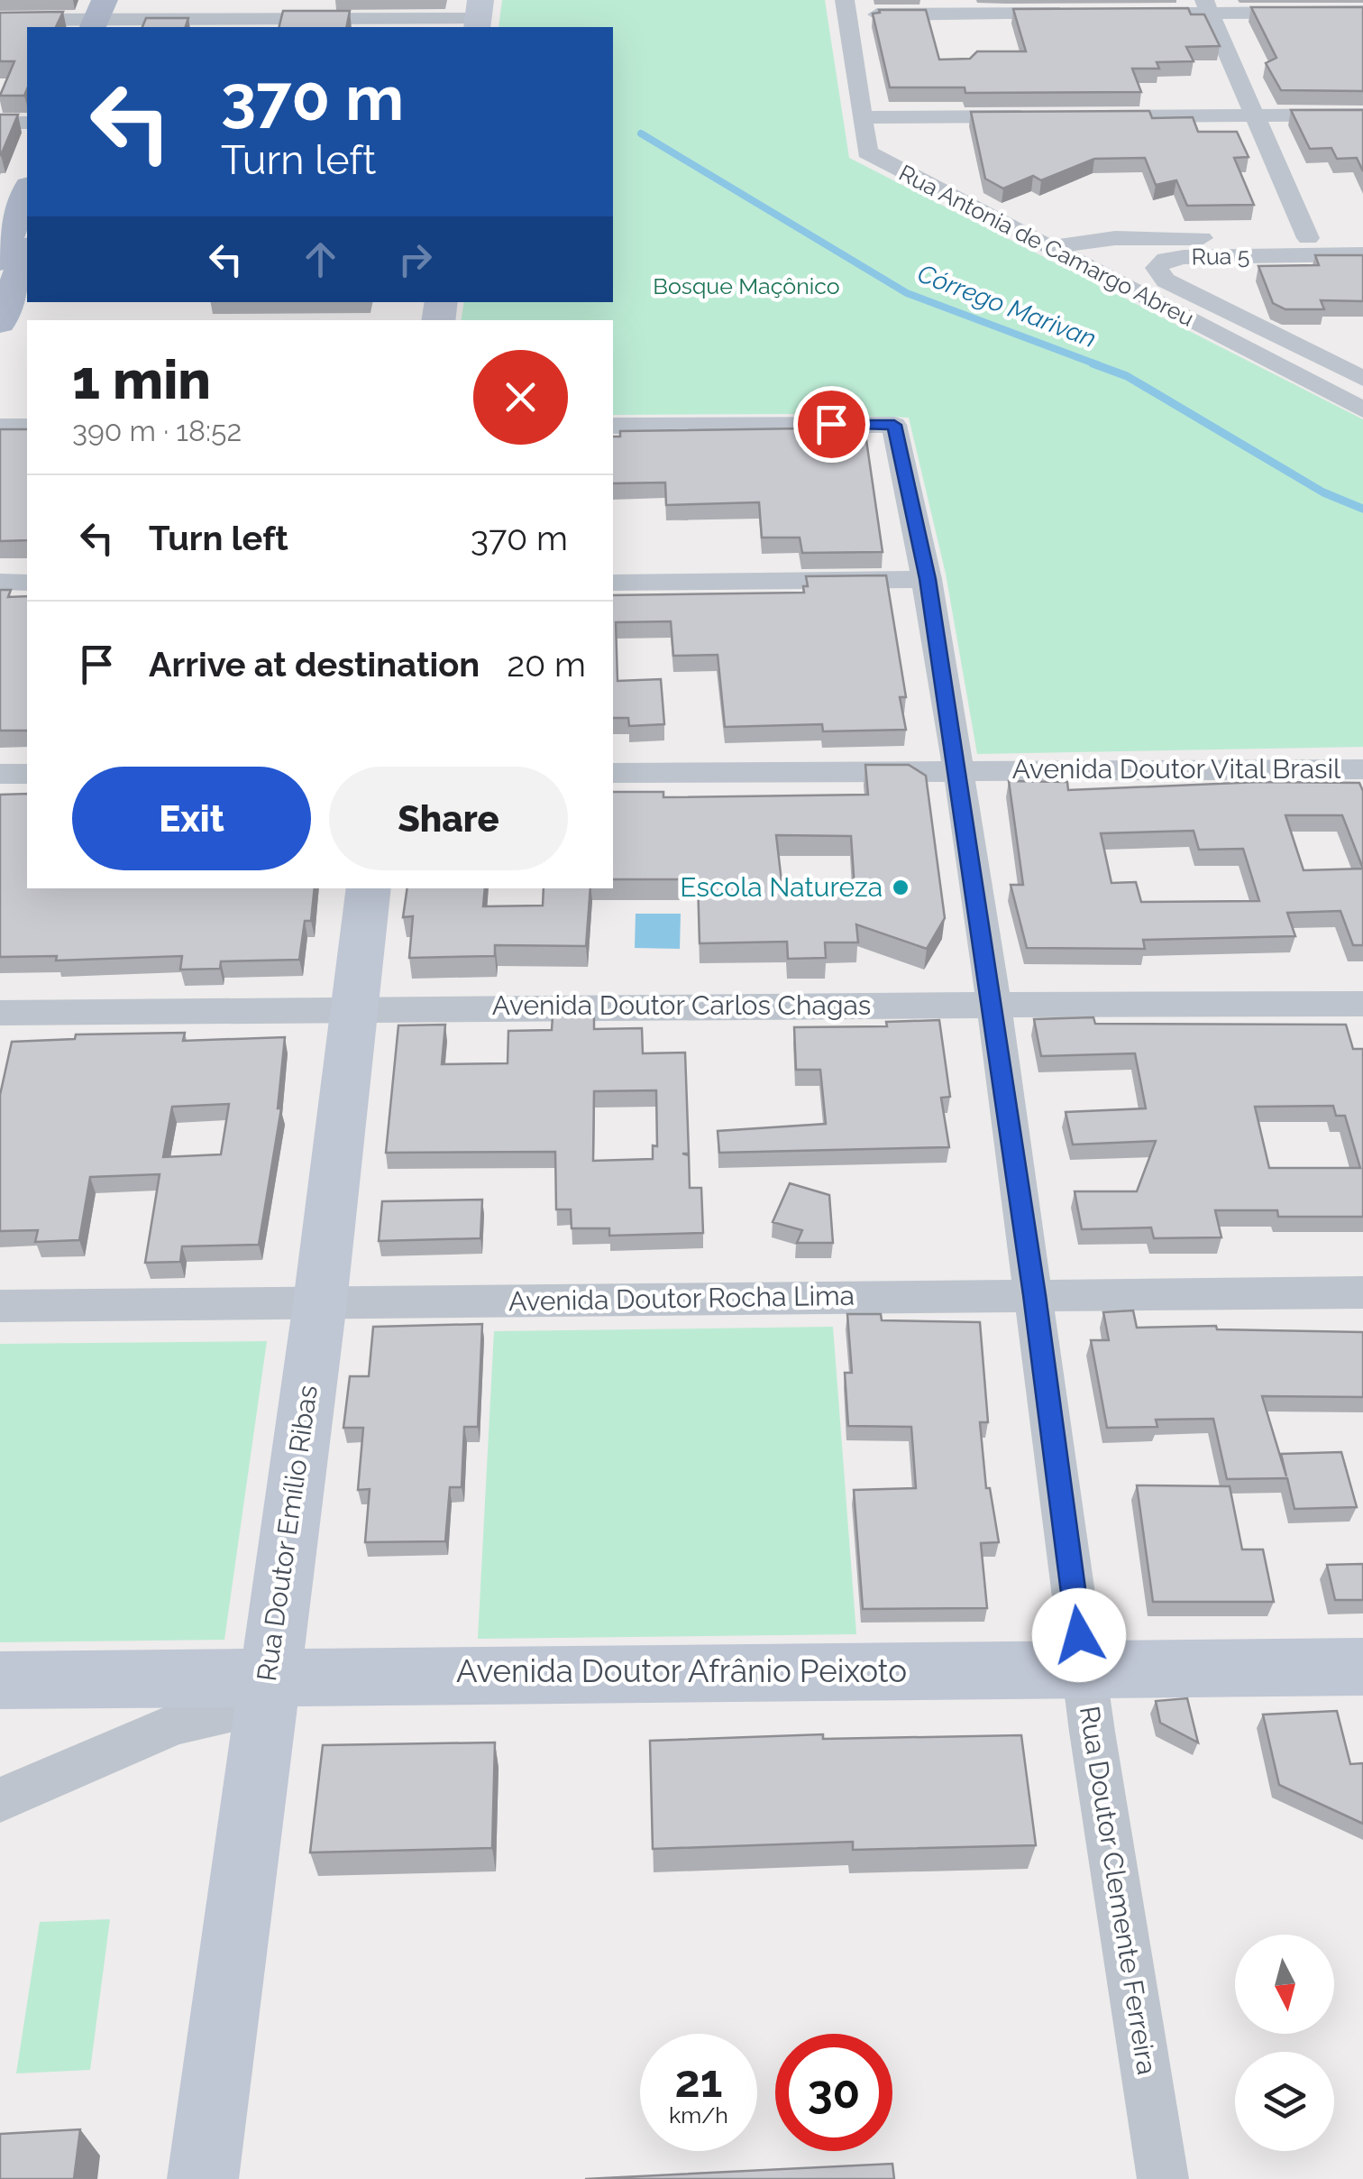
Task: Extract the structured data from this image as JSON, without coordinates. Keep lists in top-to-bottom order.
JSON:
{
  "streets": {
    "street": [
      "Rua Antonia de Camargo Abreu",
      "Rua 5",
      "Avenida Doutor Vital Brasil",
      "Avenida Doutor Carlos Chagas",
      "Avenida Doutor Rocha Lima",
      "Rua Doutor Emílio Ribas",
      "Avenida Doutor Afrânio Peixoto",
      "Rua Doutor Clemente Ferreira"
    ]
  },
  "crossings": [
    ["Avenida Doutor Vital Brasil", "Rua Doutor Clemente Ferreira"],
    ["Avenida Doutor Carlos Chagas", "Rua Doutor Emílio Ribas"],
    ["Avenida Doutor Carlos Chagas", "Rua Doutor Clemente Ferreira"],
    ["Avenida Doutor Rocha Lima", "Rua Doutor Emílio Ribas"],
    ["Avenida Doutor Rocha Lima", "Rua Doutor Clemente Ferreira"],
    ["Rua Doutor Emílio Ribas", "Avenida Doutor Afrânio Peixoto"],
    ["Avenida Doutor Afrânio Peixoto", "Rua Doutor Clemente Ferreira"]
  ],
  "water": ["Córrego Marivan"],
  "parks": ["Bosque Maçônico"],
  "places": ["Escola Natureza"],
  "north": "bottom",
  "page": {
    "turn": ["370 m", "Turn left"],
    "heading": ["1 min", "390 m · 18:52"],
    "list": [
      {
        "name": "Turn left",
        "value": "370 m"
      },
      {
        "name": "Arrive at destination",
        "value": "20 m"
      }
    ],
    "buttons": ["Exit", "Share"],
    "speed": "21 km/h",
    "limit": "30"
  }
}
